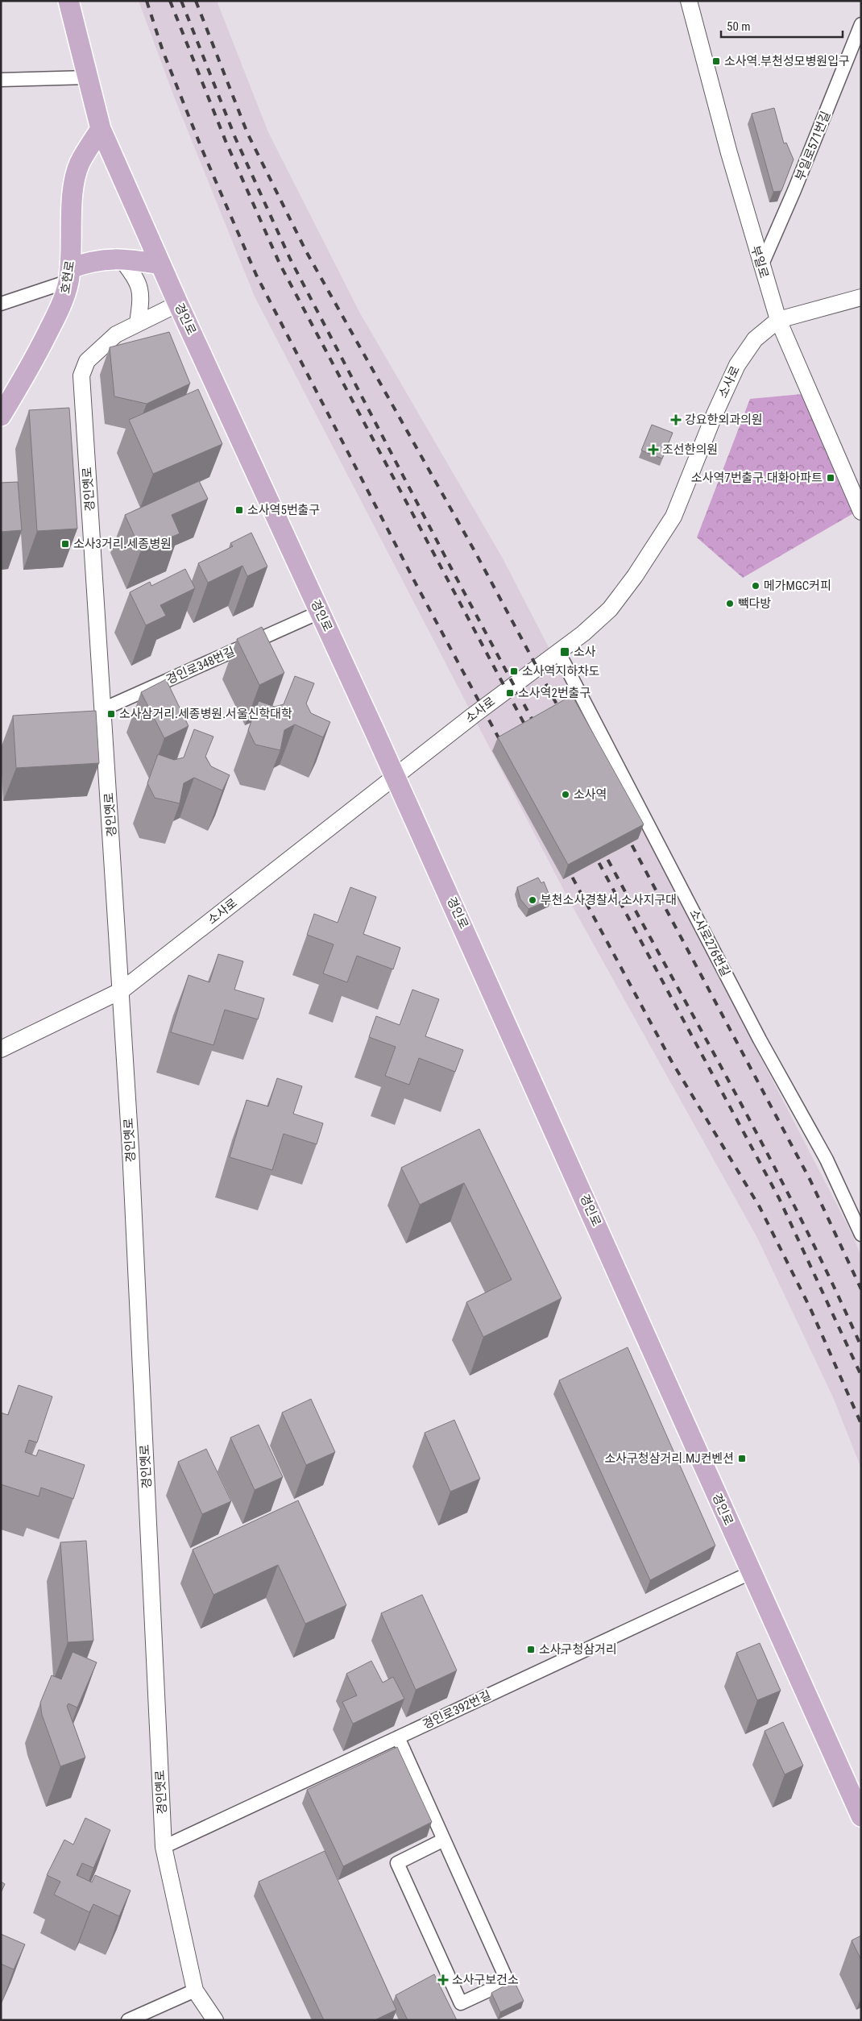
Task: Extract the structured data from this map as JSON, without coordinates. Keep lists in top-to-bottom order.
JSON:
{
  "streets": {
    "main road": ["호현로", "경인로"],
    "street": [
      "부일로571번길",
      "부일로",
      "소사로",
      "경인옛로",
      "경인로348번길",
      "소사로276번길",
      "경인로392번길"
    ]
  },
  "crossings": [
    ["부일로571번길", "부일로"],
    ["부일로", "소사로"],
    ["호현로", "경인로"],
    ["경인로", "경인옛로"],
    ["경인로", "경인로348번길"],
    ["경인로", "경인로392번길"],
    ["소사로", "경인옛로"],
    ["소사로", "소사로276번길"],
    ["경인옛로", "경인로348번길"],
    ["경인옛로", "경인로392번길"]
  ],
  "places": {
    "transit": [
      "소사역.부천성모병원입구",
      "소사역7번출구.대화아파트",
      "소사역5번출구",
      "소사3거리.세종병원",
      "소사",
      "소사역지하차도",
      "소사역2번출구",
      "소사삼거리.세종병원.서울신학대학",
      "소사구청삼거리.MJ컨벤션",
      "소사구청삼거리"
    ],
    "health": ["강요한외과의원", "조선한의원", "소사구보건소"],
    "other": [
      "메가MGC커피",
      "빽다방",
      "소사역",
      "부천소사경찰서 소사지구대"
    ]
  },
  "scale_bar": "50 m"
}
